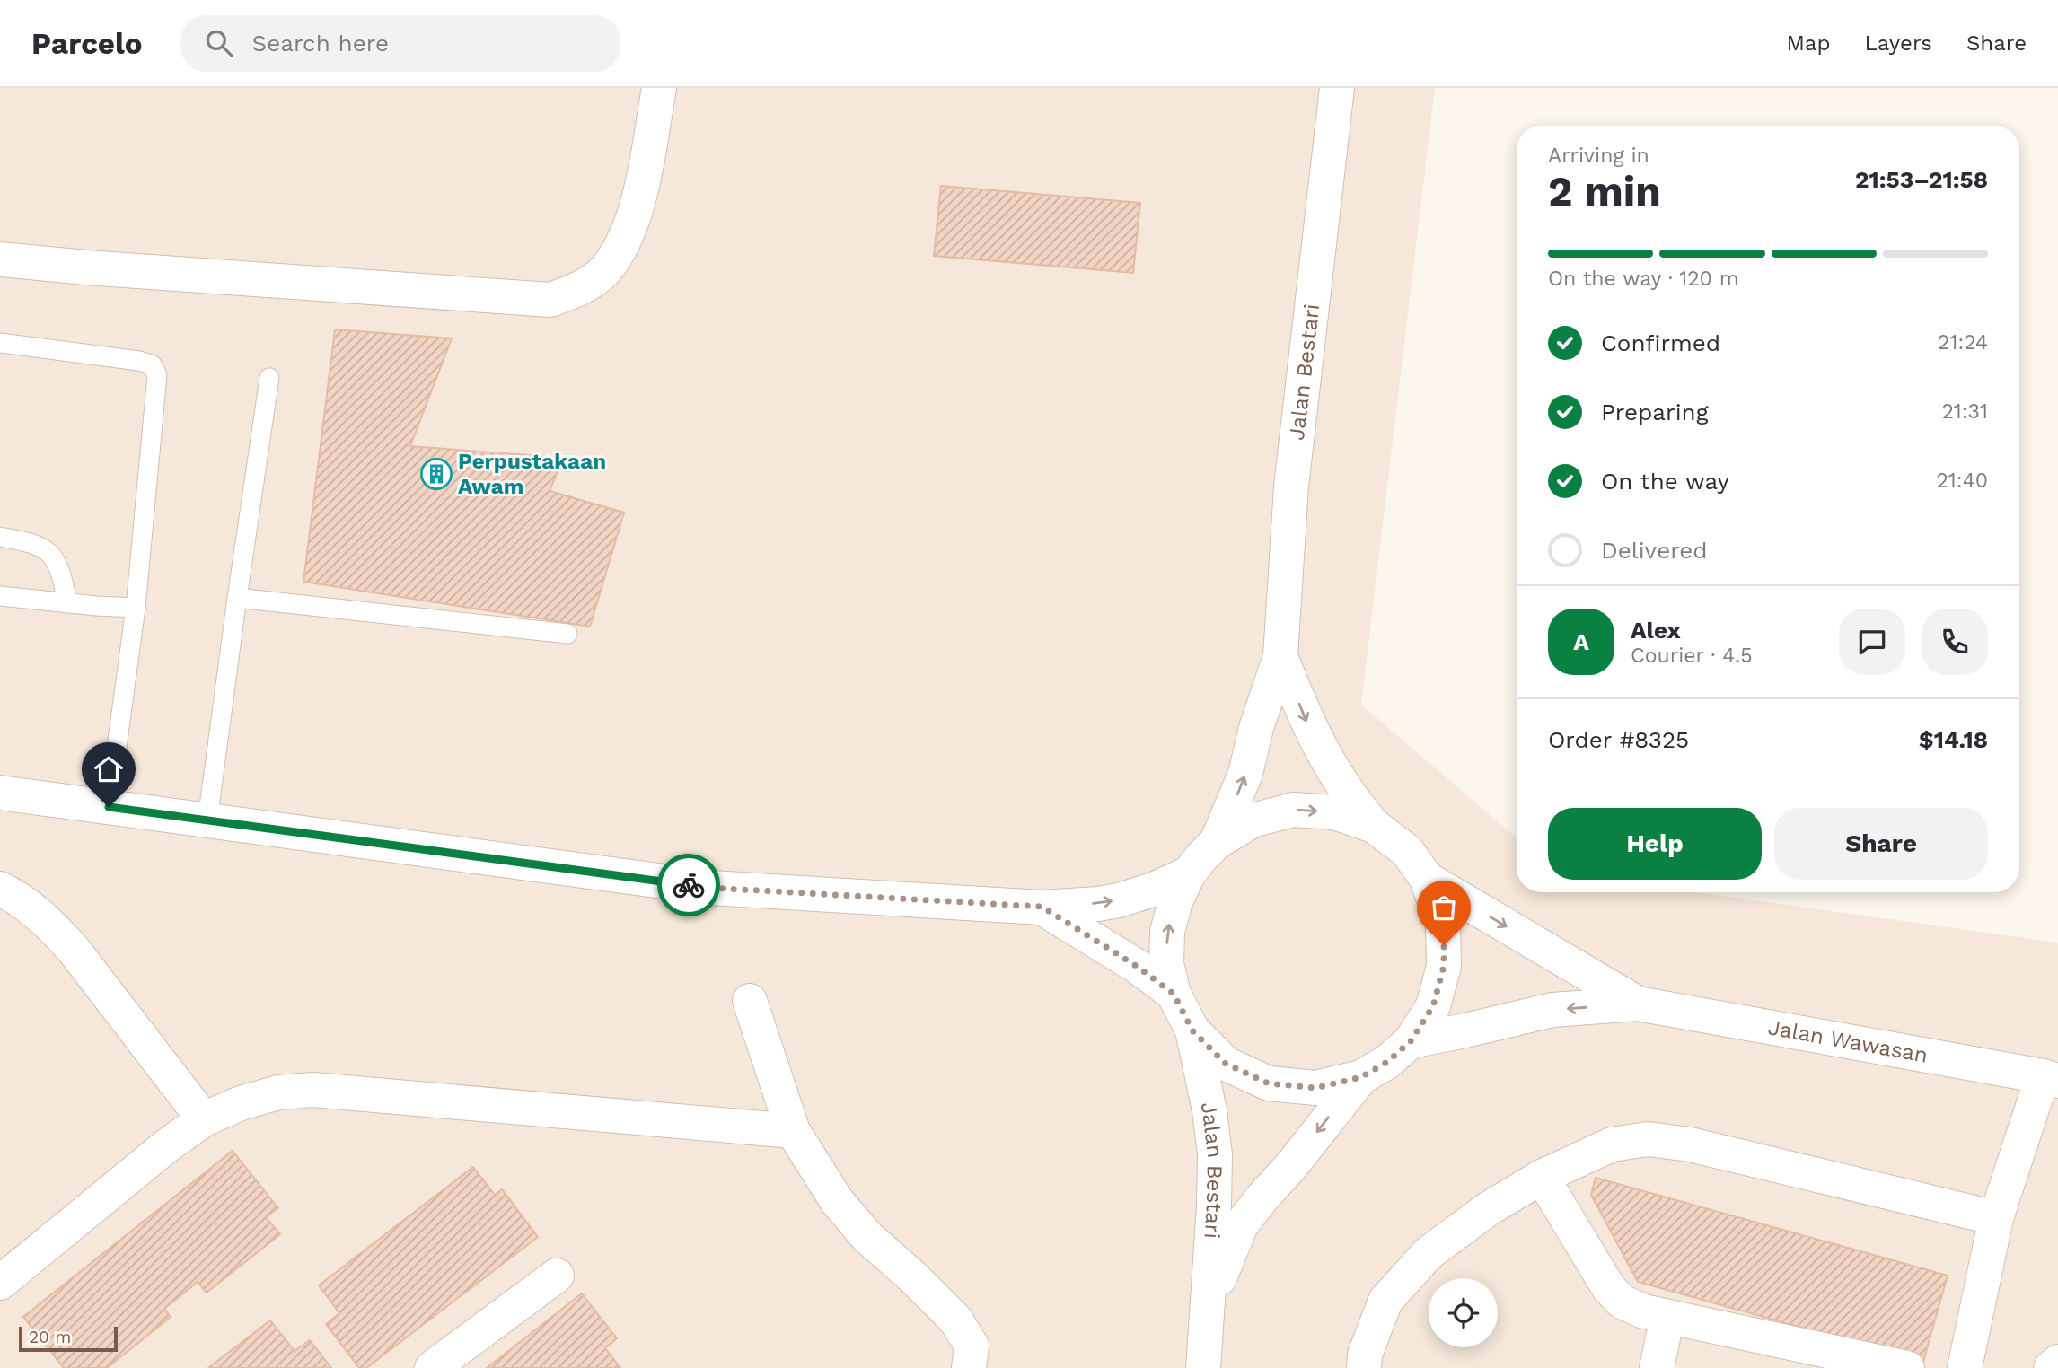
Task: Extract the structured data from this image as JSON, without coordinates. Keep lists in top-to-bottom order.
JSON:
{
  "streets": {
    "street": ["Jalan Bestari", "Jalan Wawasan"]
  },
  "places": {
    "building": ["Perpustakaan Awam"]
  },
  "scale_bar": "20 m",
  "page": {
    "header": "Parcelo",
    "search": "Search here",
    "nav": ["Map", "Layers", "Share"],
    "heading": ["2 min", "Arriving in", "21:53–21:58"],
    "panel": [
      "Alex",
      "Courier · 4.5",
      "Order #8325",
      "$14.18"
    ],
    "bar": "On the way · 120 m",
    "list": [
      ["Confirmed", "21:24"],
      ["Preparing", "21:31"],
      ["On the way", "21:40"],
      "Delivered"
    ],
    "round": "A",
    "buttons": ["Help", "Share"],
    "scale": "20 m"
  }
}
